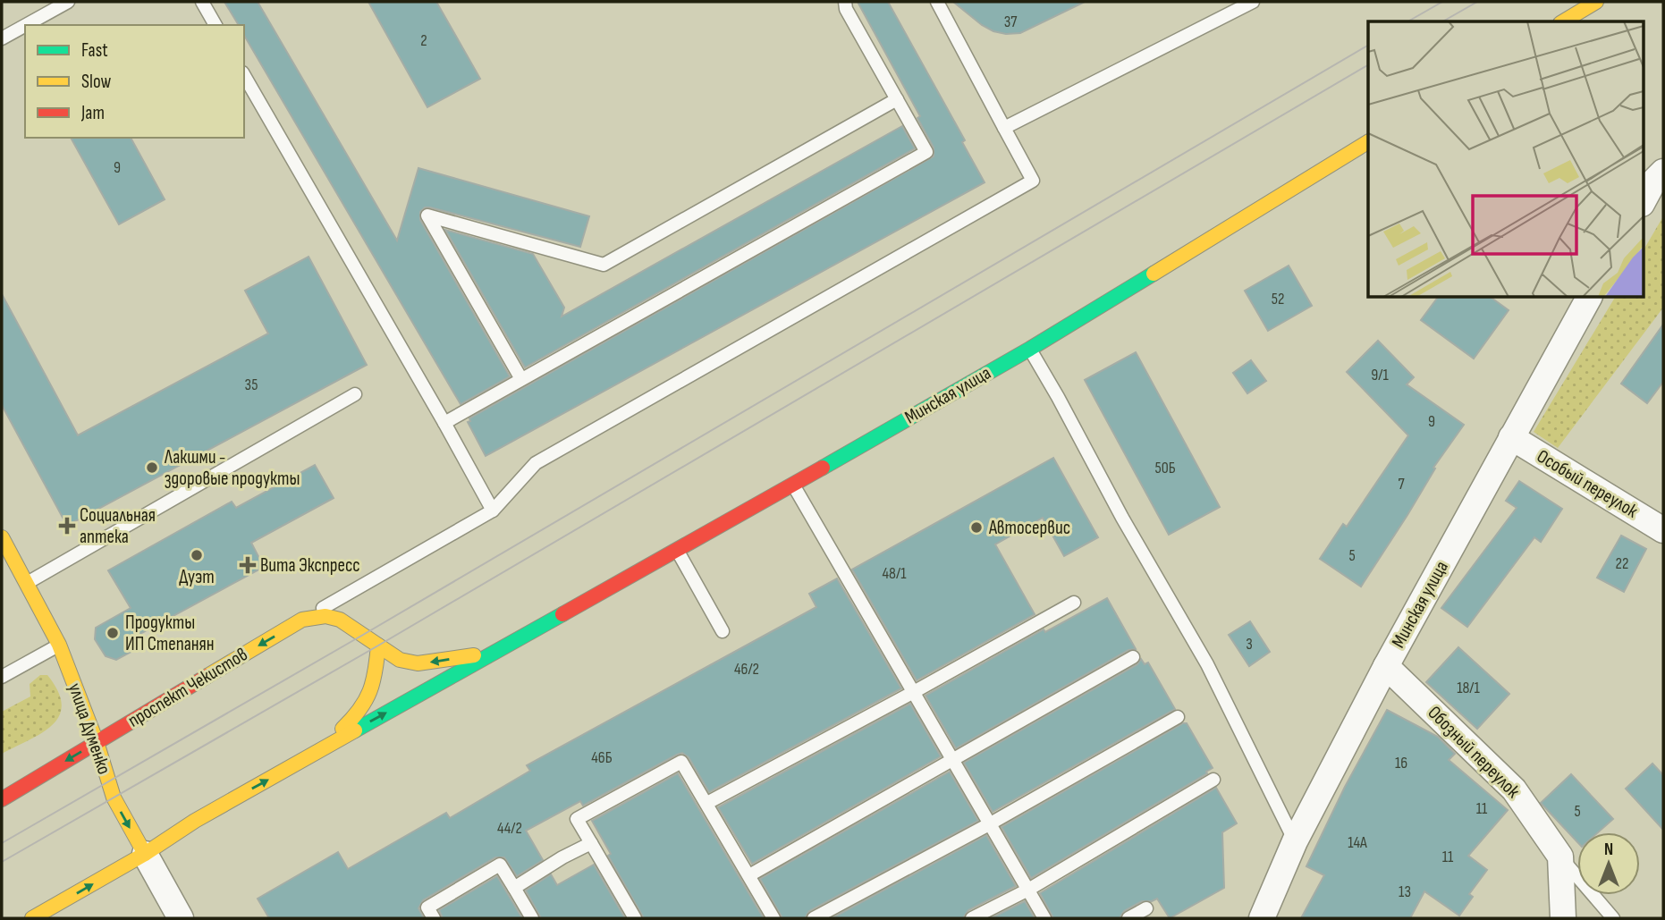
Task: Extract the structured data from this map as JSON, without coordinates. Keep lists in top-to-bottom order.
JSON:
{
  "streets": {
    "main road": ["Минская улица", "проспект Чекистов", "улица Думенко"],
    "street": ["Особый переулок", "Обозный переулок"]
  },
  "crossings": [
    ["Минская улица", "Особый переулок"],
    ["Минская улица", "проспект Чекистов"],
    ["Минская улица", "Обозный переулок"],
    ["проспект Чекистов", "улица Думенко"]
  ],
  "places": {
    "other": [
      "Лакшми - здоровые продукты",
      "Автосервис",
      "Дуэт",
      "Продукты ИП Степанян"
    ],
    "health": ["Социальная аптека", "Вита Экспресс"]
  },
  "house_numbers": [
    "37",
    "2",
    "9",
    "52",
    "9/1",
    "35",
    "9",
    "50Б",
    "7",
    "5",
    "22",
    "48/1",
    "3",
    "46/2",
    "18/1",
    "46Б",
    "16",
    "11",
    "5",
    "44/2",
    "14А",
    "11",
    "13"
  ],
  "legend": ["Fast", "Slow", "Jam"],
  "north": "top"
}
